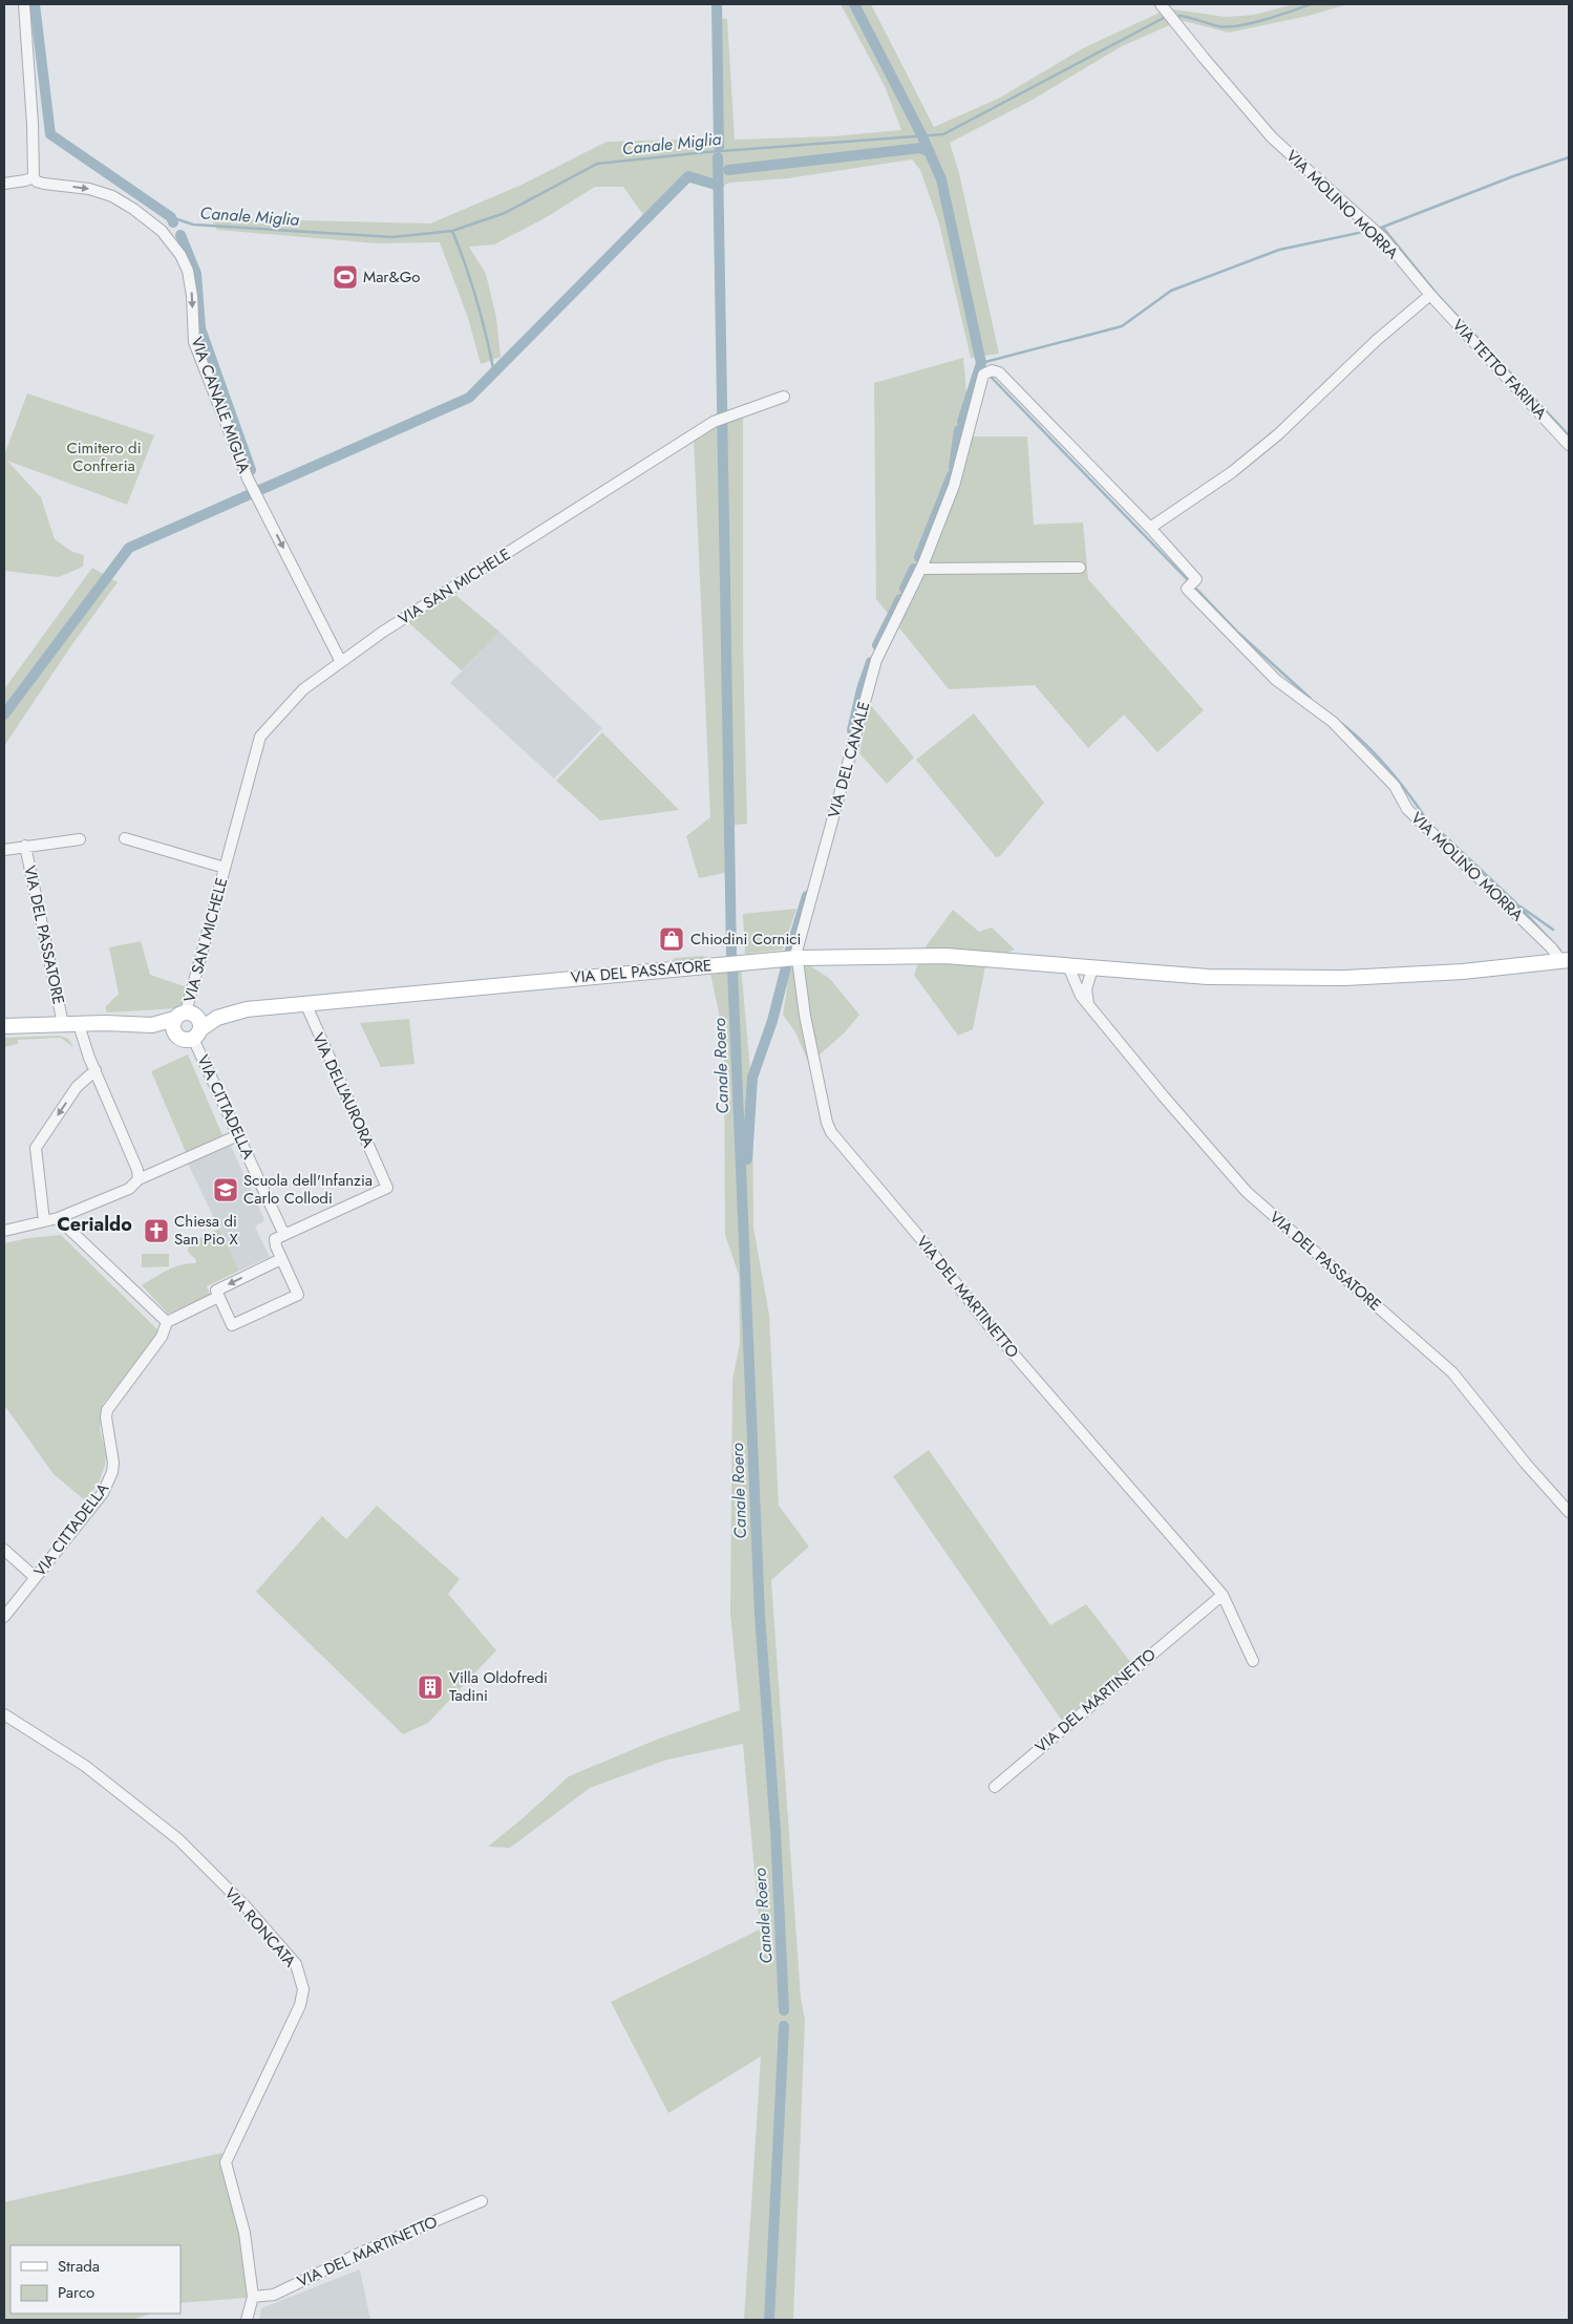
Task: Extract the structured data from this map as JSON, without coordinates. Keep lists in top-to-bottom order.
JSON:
{
  "streets": {
    "street": [
      "VIA MOLINO MORRA",
      "VIA TETTO FARINA",
      "VIA CANALE MIGLIA",
      "VIA SAN MICHELE",
      "VIA DEL CANALE",
      "VIA DEL PASSATORE",
      "VIA DELL'AURORA",
      "VIA CITTADELLA",
      "VIA DEL MARTINETTO",
      "VIA RONCATA"
    ]
  },
  "crossings": [
    ["VIA MOLINO MORRA", "VIA TETTO FARINA"],
    ["VIA MOLINO MORRA", "VIA DEL CANALE"],
    ["VIA MOLINO MORRA", "VIA DEL PASSATORE"],
    ["VIA CANALE MIGLIA", "VIA SAN MICHELE"],
    ["VIA SAN MICHELE", "VIA DEL PASSATORE"],
    ["VIA SAN MICHELE", "VIA CITTADELLA"],
    ["VIA DEL CANALE", "VIA DEL PASSATORE"],
    ["VIA DEL CANALE", "VIA DEL MARTINETTO"],
    ["VIA DEL PASSATORE", "VIA DELL'AURORA"],
    ["VIA DEL PASSATORE", "VIA CITTADELLA"],
    ["VIA DEL PASSATORE", "VIA DEL MARTINETTO"],
    ["VIA DELL'AURORA", "VIA CITTADELLA"],
    ["VIA DEL MARTINETTO", "VIA RONCATA"]
  ],
  "one_way": ["VIA CANALE MIGLIA"],
  "districts": ["Cerialdo"],
  "water": ["Canale Miglia", "Canale Roero"],
  "parks": ["Cimitero di Confreria"],
  "places": {
    "sports": ["Mar&Go"],
    "shop": ["Chiodini Cornici"],
    "school or university": ["Scuola dell'Infanzia Carlo Collodi"],
    "church": ["Chiesa di San Pio X"],
    "building": ["Villa Oldofredi Tadini"]
  },
  "legend": ["Strada", "Parco"]
}
